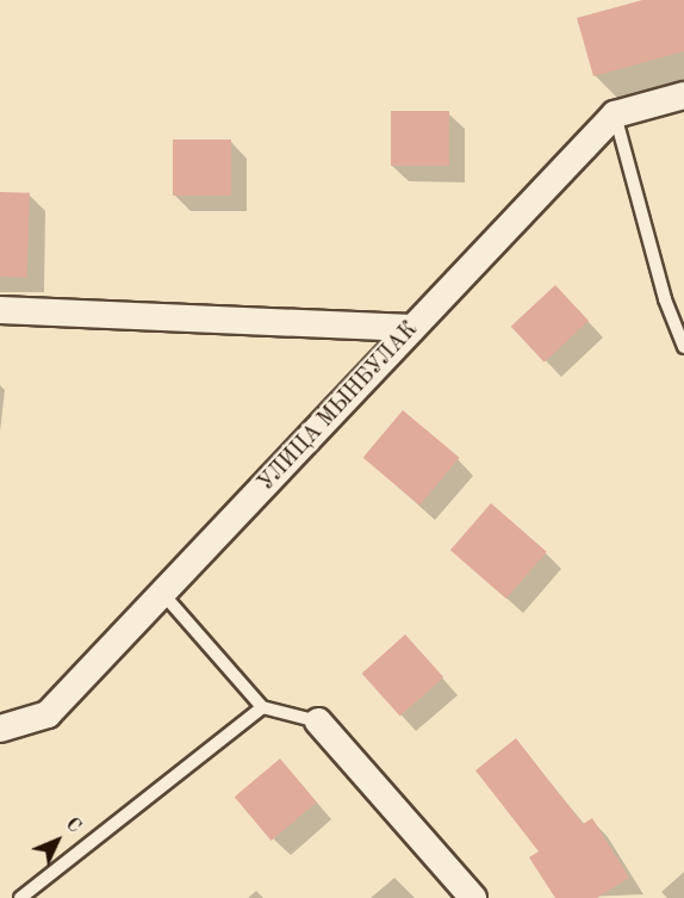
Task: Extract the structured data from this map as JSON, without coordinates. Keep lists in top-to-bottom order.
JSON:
{
  "streets": {
    "street": ["УЛИЦА МЫНБУЛАК"]
  },
  "north": "top right"
}
